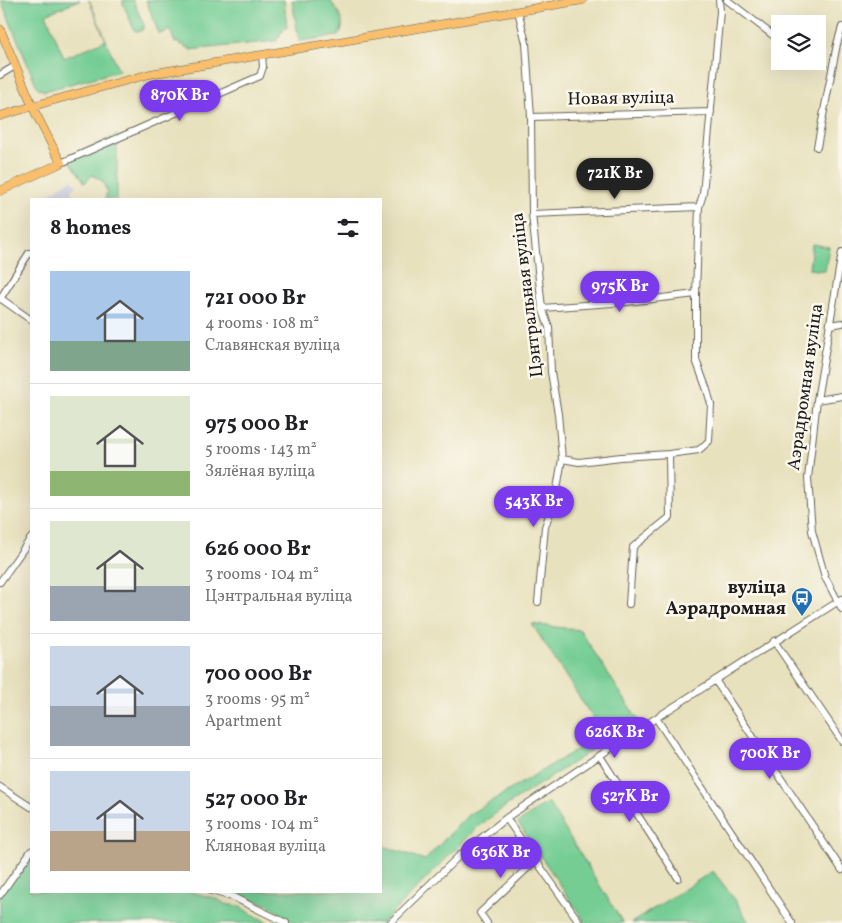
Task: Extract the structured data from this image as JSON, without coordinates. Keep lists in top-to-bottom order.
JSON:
{
  "streets": {
    "street": ["Новая вуліца", "Цэнтральная вуліца", "Аэрадромная вуліца"]
  },
  "crossings": [
    ["Новая вуліца", "Цэнтральная вуліца"]
  ],
  "places": {
    "bus stop": ["вуліца Аэрадромная"]
  },
  "page": {
    "price": [
      "870K Br",
      "721K Br",
      "975K Br",
      "543K Br",
      "626K Br",
      "700K Br",
      "527K Br",
      "636K Br"
    ],
    "heading": "8 homes",
    "list": [
      {
        "name": "721 000 Br",
        "note": "4 rooms · 108 m² · Славянская вуліца"
      },
      {
        "name": "975 000 Br",
        "note": "5 rooms · 143 m² · Зялёная вуліца"
      },
      {
        "name": "626 000 Br",
        "note": "3 rooms · 104 m² · Цэнтральная вуліца"
      },
      {
        "name": "700 000 Br",
        "note": "3 rooms · 95 m² · Apartment"
      },
      {
        "name": "527 000 Br",
        "note": "3 rooms · 104 m² · Кляновая вуліца"
      }
    ]
  }
}
